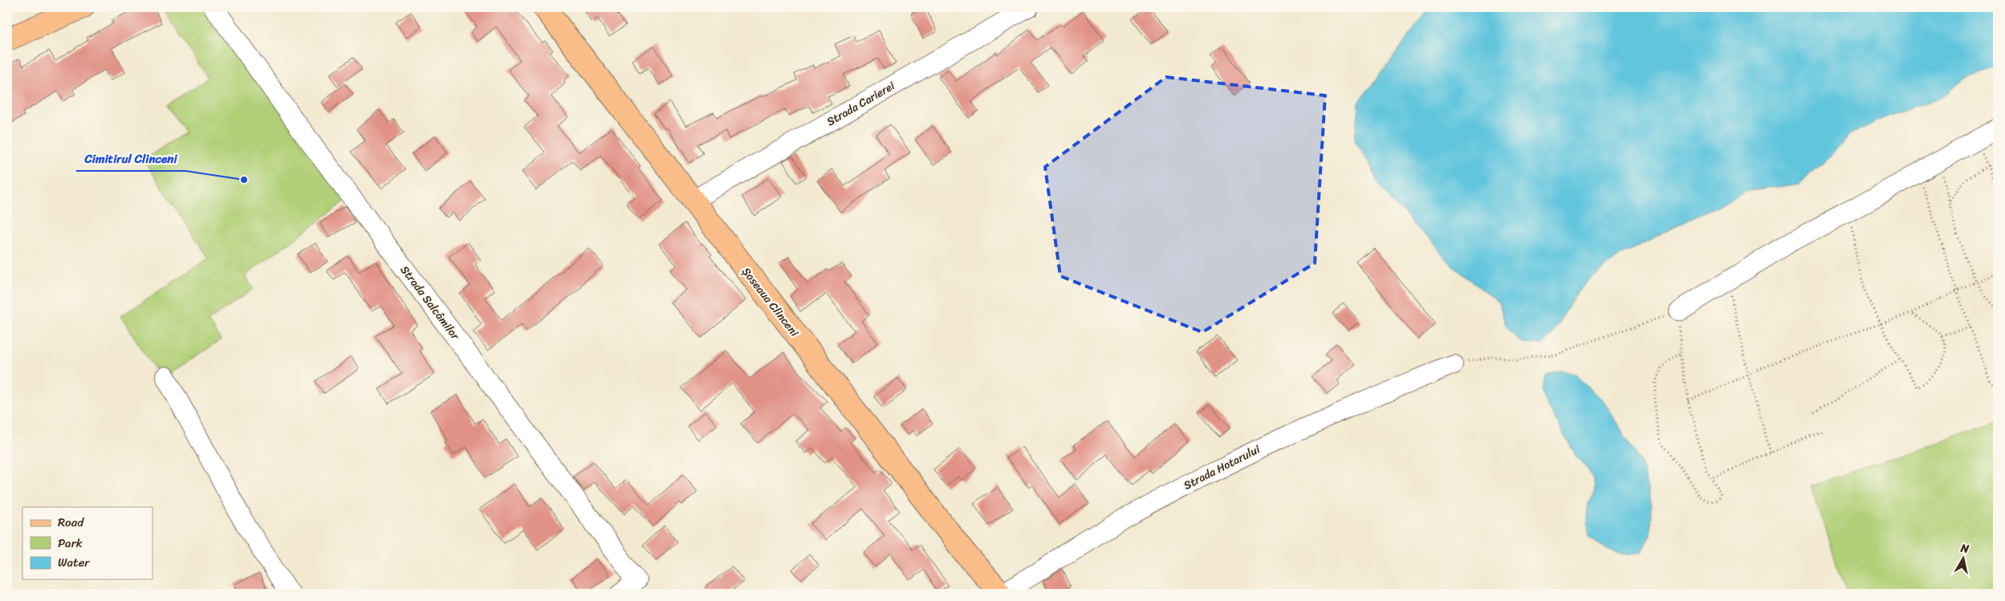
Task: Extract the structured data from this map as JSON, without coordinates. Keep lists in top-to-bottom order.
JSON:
{
  "streets": {
    "main road": ["Șoseaua Clinceni"],
    "street": ["Strada Carierei", "Strada Salcâmilor", "Strada Hotarului"]
  },
  "crossings": [
    ["Strada Carierei", "Șoseaua Clinceni"],
    ["Șoseaua Clinceni", "Strada Hotarului"]
  ],
  "places": ["Cimitirul Clinceni"],
  "legend": ["Road", "Park", "Water"],
  "north": "top"
}
